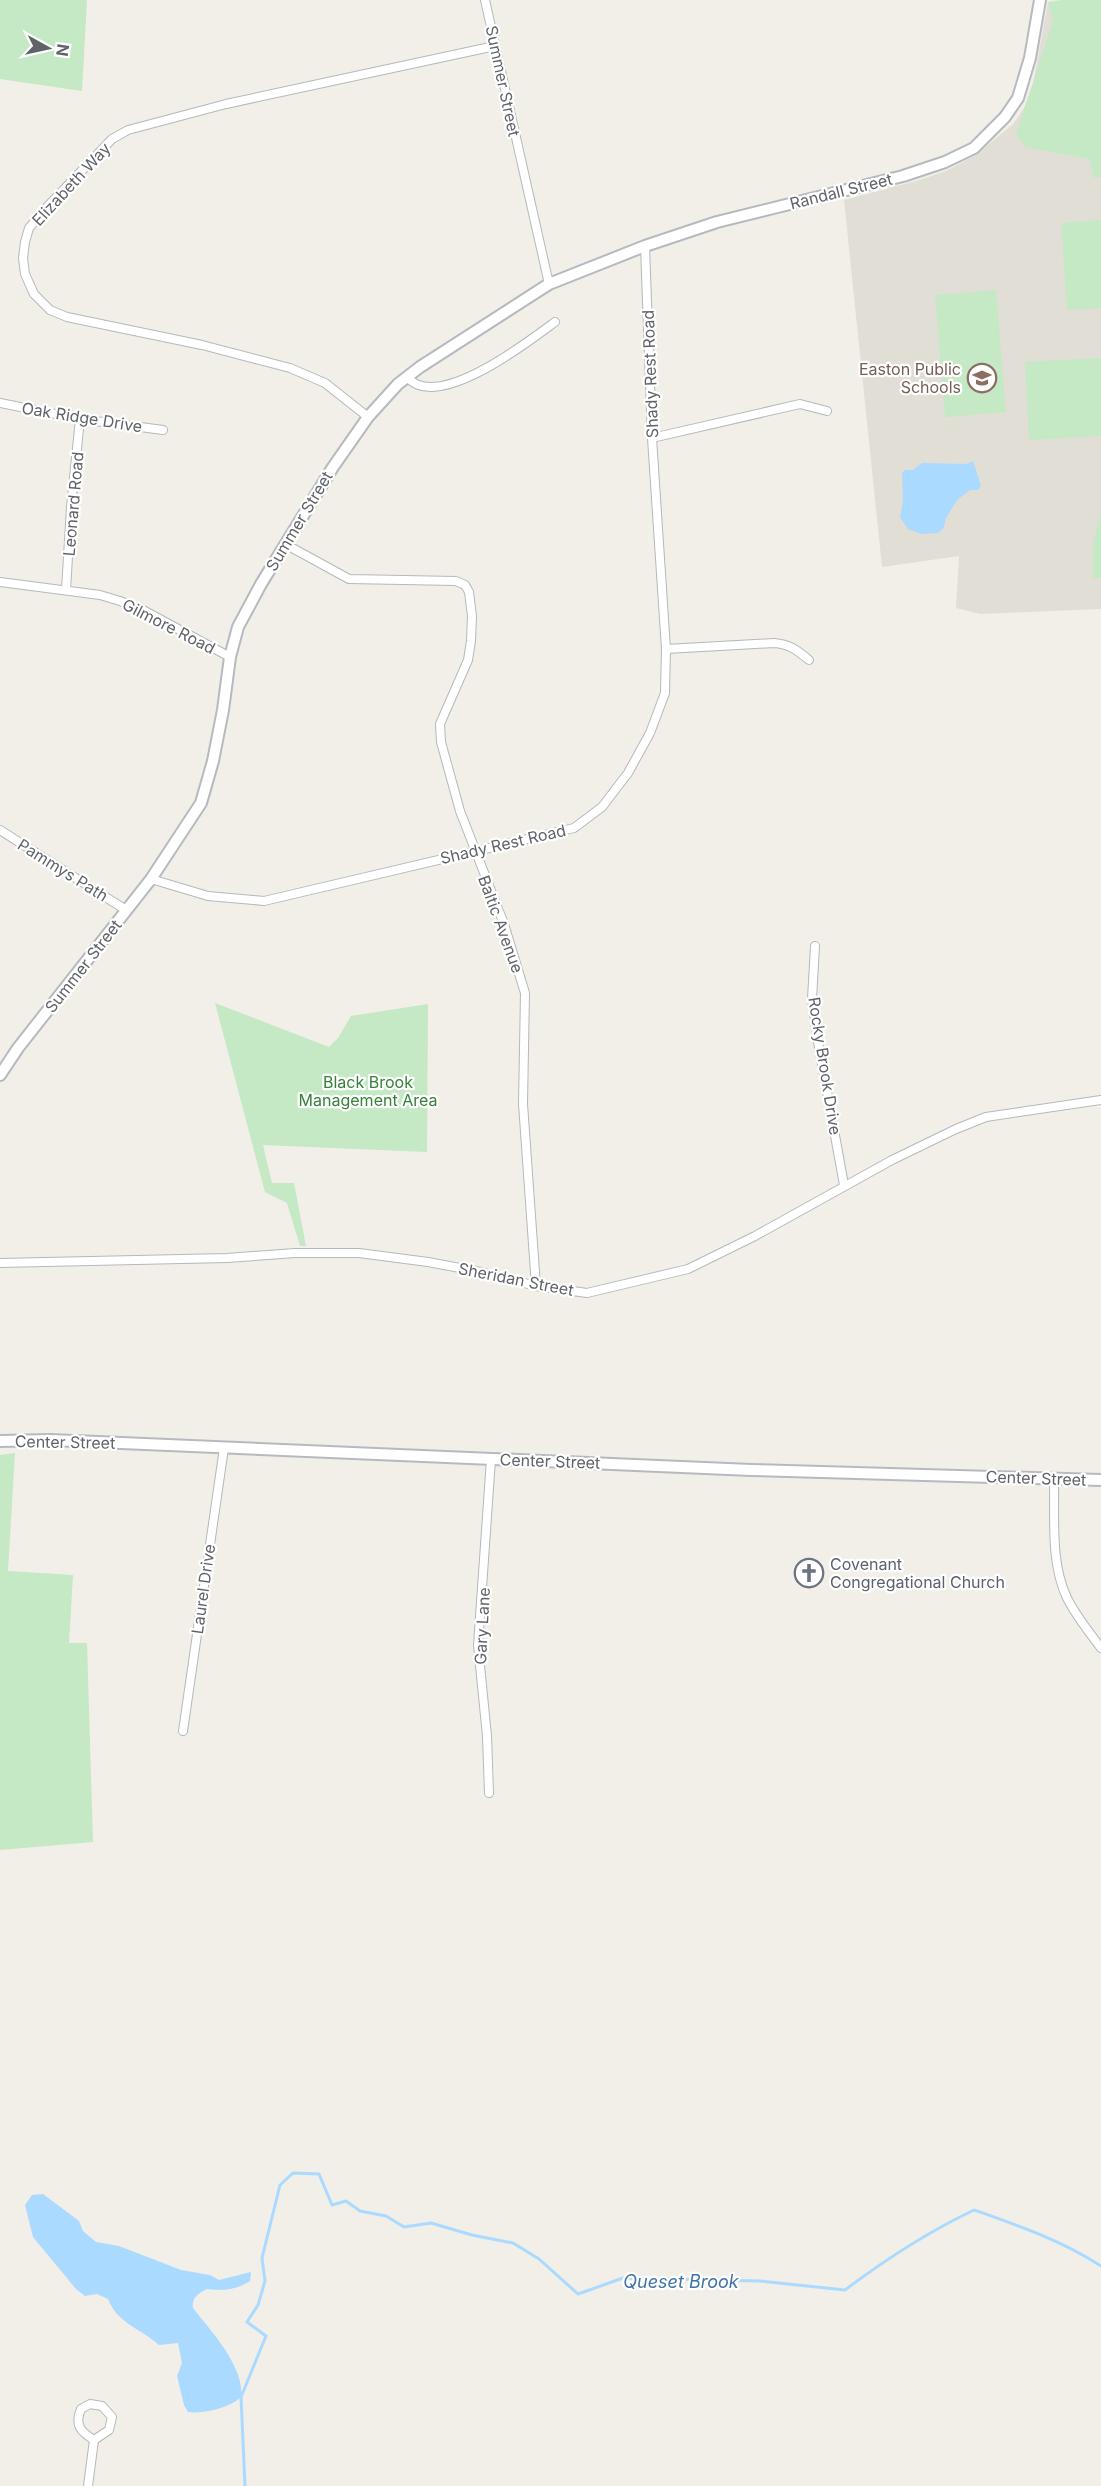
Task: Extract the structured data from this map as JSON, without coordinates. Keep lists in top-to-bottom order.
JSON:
{
  "streets": {
    "street": [
      "Summer Street",
      "Elizabeth Way",
      "Randall Street",
      "Shady Rest Road",
      "Oak Ridge Drive",
      "Leonard Road",
      "Gilmore Road",
      "Pammys Path",
      "Baltic Avenue",
      "Rocky Brook Drive",
      "Sheridan Street",
      "Center Street",
      "Laurel Drive",
      "Gary Lane"
    ]
  },
  "crossings": [
    ["Summer Street", "Elizabeth Way"],
    ["Summer Street", "Randall Street"],
    ["Summer Street", "Shady Rest Road"],
    ["Summer Street", "Gilmore Road"],
    ["Summer Street", "Pammys Path"],
    ["Summer Street", "Baltic Avenue"],
    ["Randall Street", "Shady Rest Road"],
    ["Shady Rest Road", "Baltic Avenue"],
    ["Oak Ridge Drive", "Leonard Road"],
    ["Leonard Road", "Gilmore Road"],
    ["Baltic Avenue", "Sheridan Street"],
    ["Rocky Brook Drive", "Sheridan Street"],
    ["Center Street", "Laurel Drive"],
    ["Center Street", "Gary Lane"]
  ],
  "water": ["Queset Brook"],
  "parks": ["Black Brook Management Area"],
  "places": {
    "school or university": ["Easton Public Schools"],
    "church": ["Covenant Congregational Church"]
  },
  "north": "right"
}
